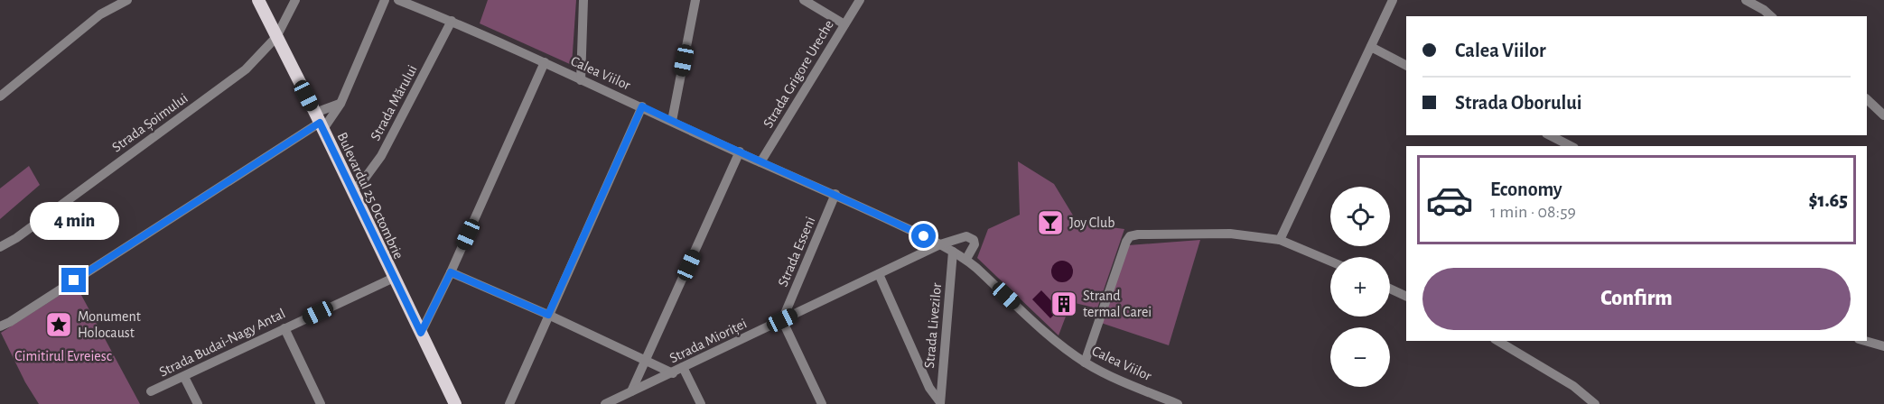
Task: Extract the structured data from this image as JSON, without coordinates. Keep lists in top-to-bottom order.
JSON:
{
  "streets": {
    "main road": ["Bulevardul 25 Octombrie"],
    "street": [
      "Calea Viilor",
      "Strada Grigore Ureche",
      "Strada Mărului",
      "Strada Șoimului",
      "Strada Esseni",
      "Strada Livezilor",
      "Strada Mioriței",
      "Strada Budai-Nagy Antal"
    ]
  },
  "crossings": [
    ["Calea Viilor", "Strada Grigore Ureche"],
    ["Calea Viilor", "Strada Mărului"],
    ["Calea Viilor", "Strada Esseni"],
    ["Calea Viilor", "Strada Livezilor"],
    ["Calea Viilor", "Strada Mioriței"],
    ["Strada Mărului", "Bulevardul 25 Octombrie"],
    ["Strada Șoimului", "Bulevardul 25 Octombrie"],
    ["Bulevardul 25 Octombrie", "Strada Budai-Nagy Antal"],
    ["Strada Esseni", "Strada Mioriței"],
    ["Strada Livezilor", "Strada Mioriței"]
  ],
  "parks": ["Cimitirul Evreiesc"],
  "places": {
    "bar": ["Joy Club"],
    "building": ["Strand termal Carei"],
    "place": ["Monument Holocaust"]
  },
  "page": {
    "banner": ["Calea Viilor", "Strada Oborului"],
    "list": [
      {
        "name": "Economy",
        "note": "1 min · 08:59",
        "value": "$1.65"
      }
    ],
    "map_buttons": ["+", "−"],
    "bubble": "4 min",
    "buttons": "Confirm"
  }
}
